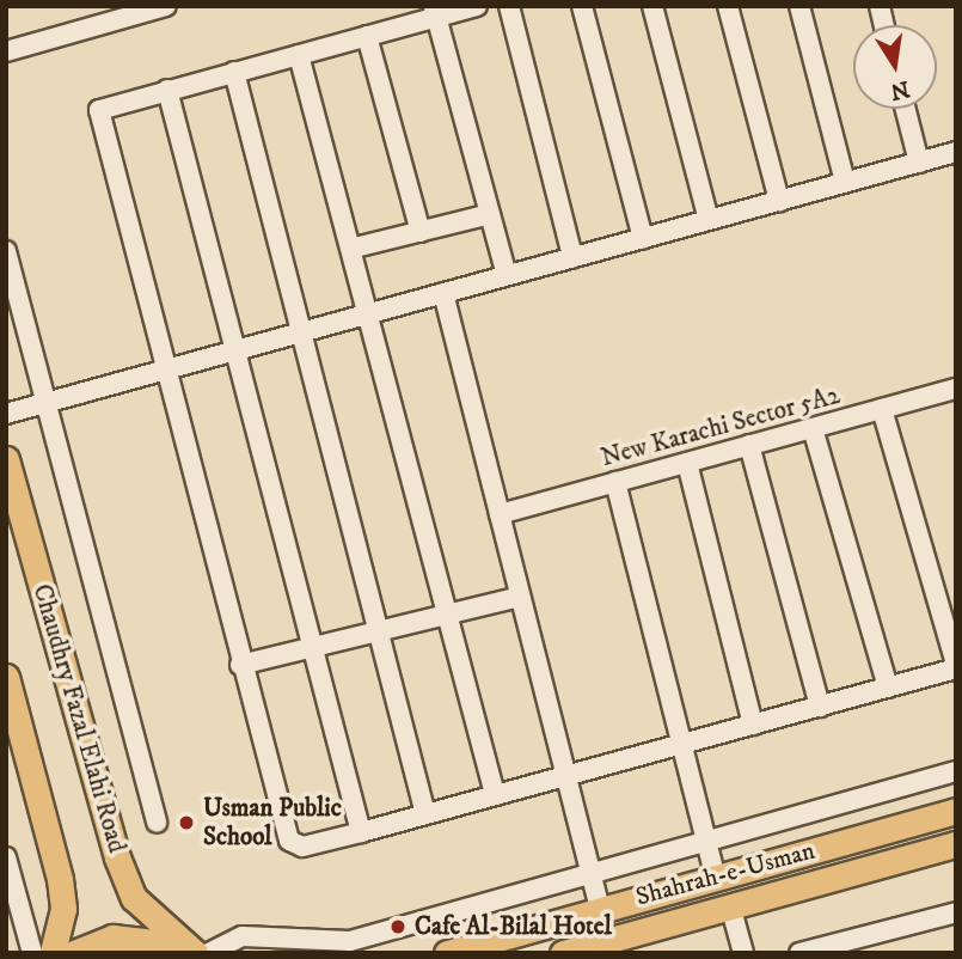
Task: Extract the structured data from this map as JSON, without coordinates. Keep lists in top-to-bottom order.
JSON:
{
  "streets": {
    "main road": ["Chaudhry Fazal Elahi Road", "Shahrah-e-Usman"],
    "street": ["New Karachi Sector 5A2"]
  },
  "places": ["Usman Public School", "Cafe Al-Bilal Hotel"],
  "north": "bottom"
}
